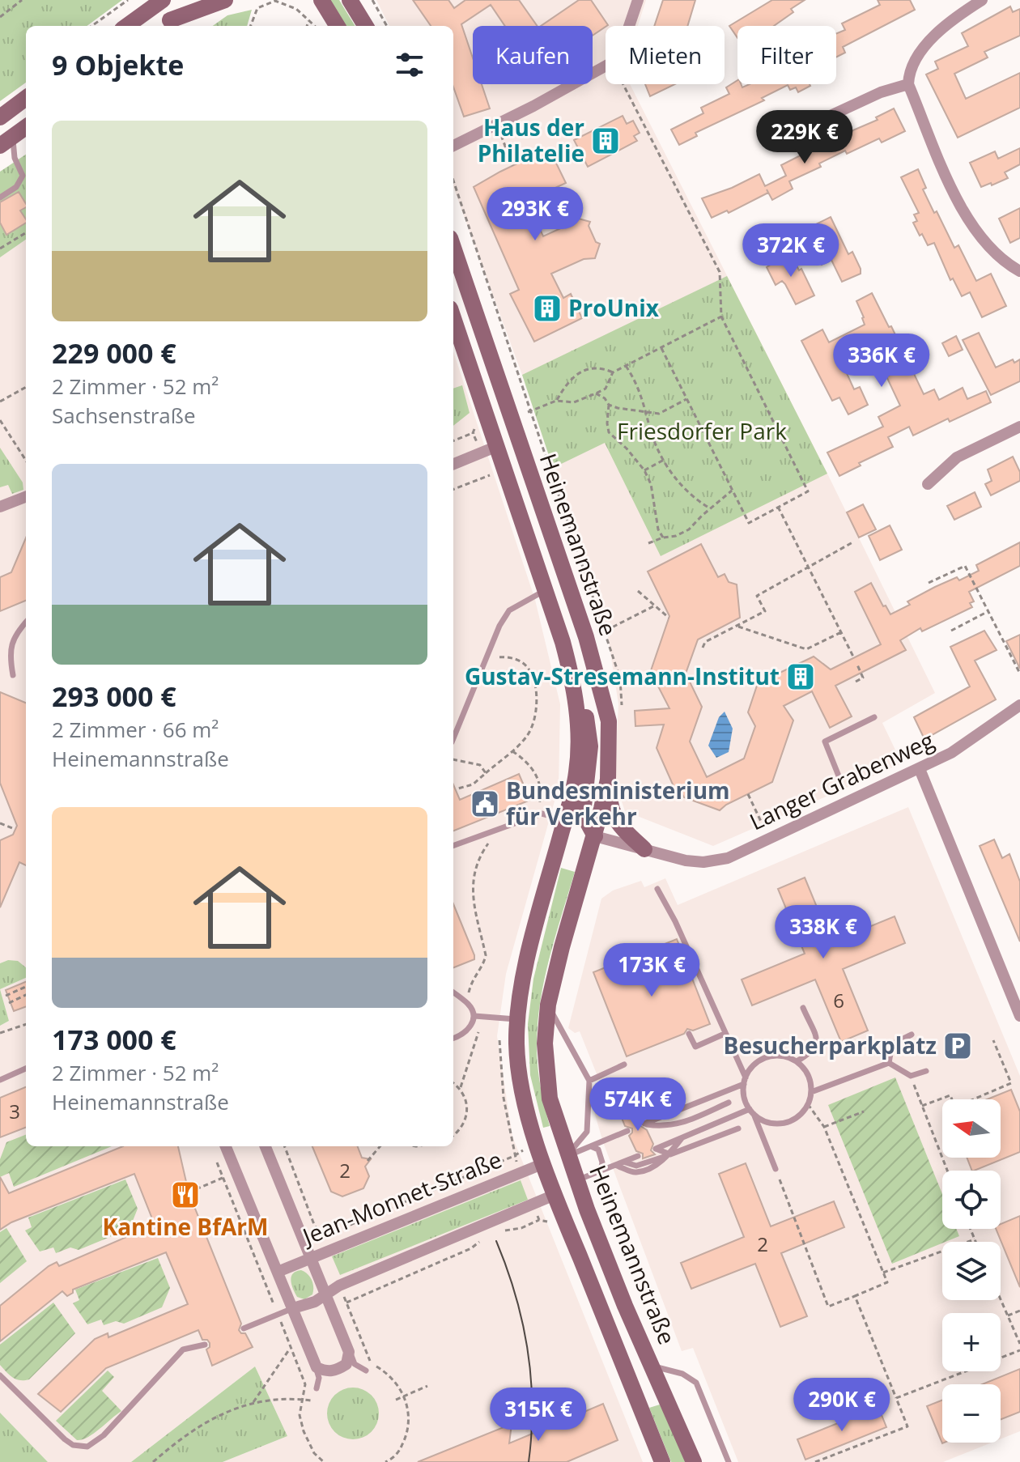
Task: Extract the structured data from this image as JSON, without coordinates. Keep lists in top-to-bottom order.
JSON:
{
  "streets": {
    "main road": ["Heinemannstraße"],
    "street": ["Langer Grabenweg", "Jean-Monnet-Straße"]
  },
  "crossings": [
    ["Heinemannstraße", "Langer Grabenweg"],
    ["Heinemannstraße", "Jean-Monnet-Straße"]
  ],
  "parks": ["Friesdorfer Park"],
  "places": {
    "building": ["Haus der Philatelie", "ProUnix", "Gustav-Stresemann-Institut"],
    "public building": ["Bundesministerium für Verkehr"],
    "parking": ["Besucherparkplatz"],
    "restaurant": ["Kantine BfArM"]
  },
  "house_numbers": [
    "6",
    "3",
    "2",
    "2"
  ],
  "north": "left",
  "page": {
    "chip": ["Kaufen", "Mieten", "Filter"],
    "heading": "9 Objekte",
    "list": [
      {
        "name": "229 000 €",
        "note": "2 Zimmer · 52 m² · Sachsenstraße"
      },
      {
        "name": "293 000 €",
        "note": "2 Zimmer · 66 m² · Heinemannstraße"
      },
      {
        "name": "173 000 €",
        "note": "2 Zimmer · 52 m² · Heinemannstraße"
      }
    ],
    "price": [
      "229K €",
      "293K €",
      "372K €",
      "336K €",
      "338K €",
      "173K €",
      "574K €",
      "290K €",
      "315K €"
    ],
    "map_buttons": ["+", "−"]
  }
}
